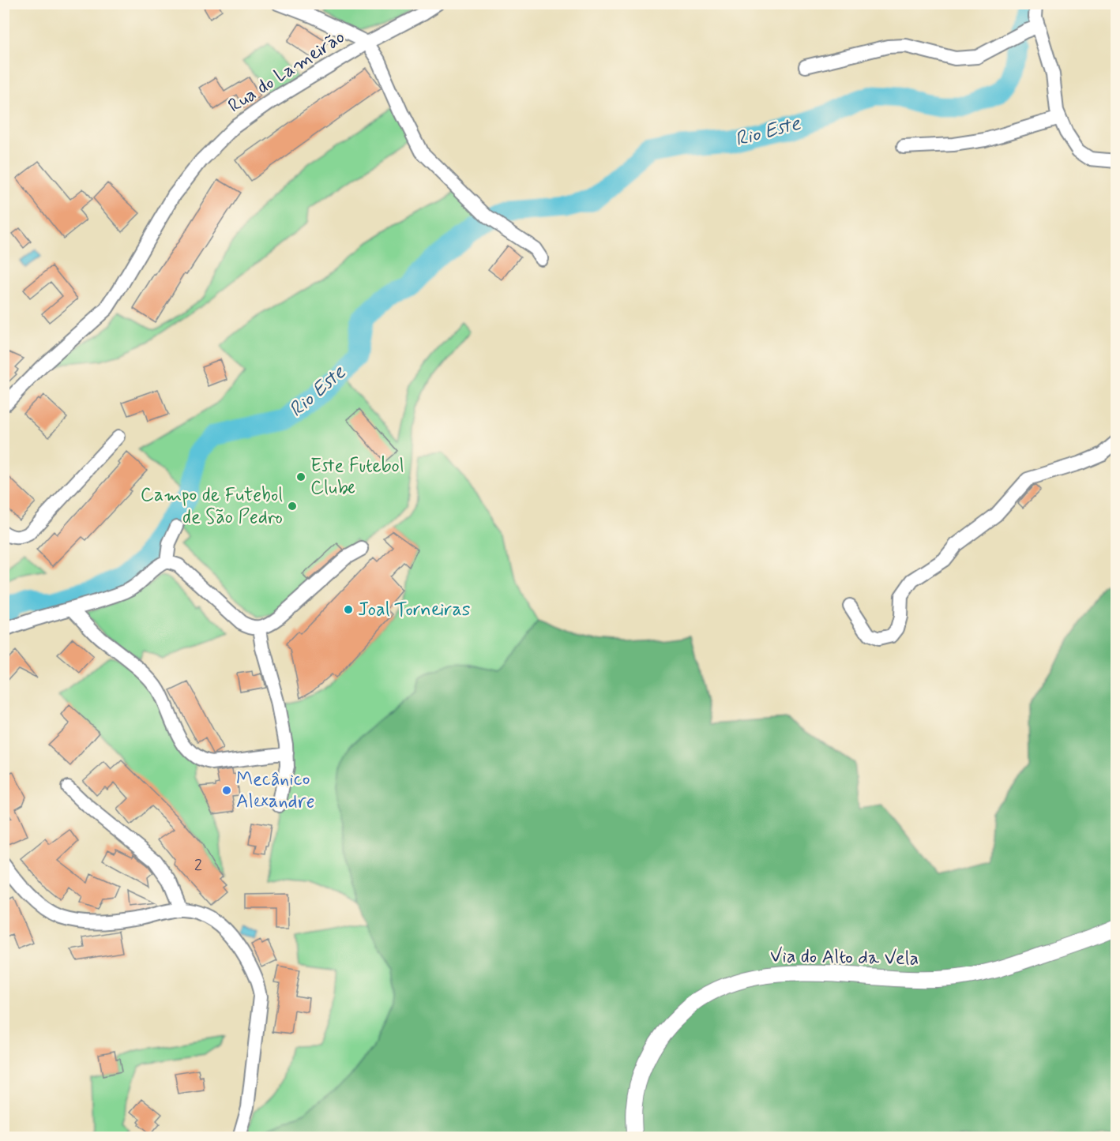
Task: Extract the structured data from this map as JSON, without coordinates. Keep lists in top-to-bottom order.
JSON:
{
  "streets": {
    "main road": ["Via do Alto da Vela"],
    "street": ["Rua do Lameirão"]
  },
  "water": ["Rio Este"],
  "places": [
    "Este Futebol Clube",
    "Campo de Futebol de São Pedro",
    "Joal Torneiras",
    "Mecânico Alexandre"
  ],
  "house_numbers": ["2"]
}
